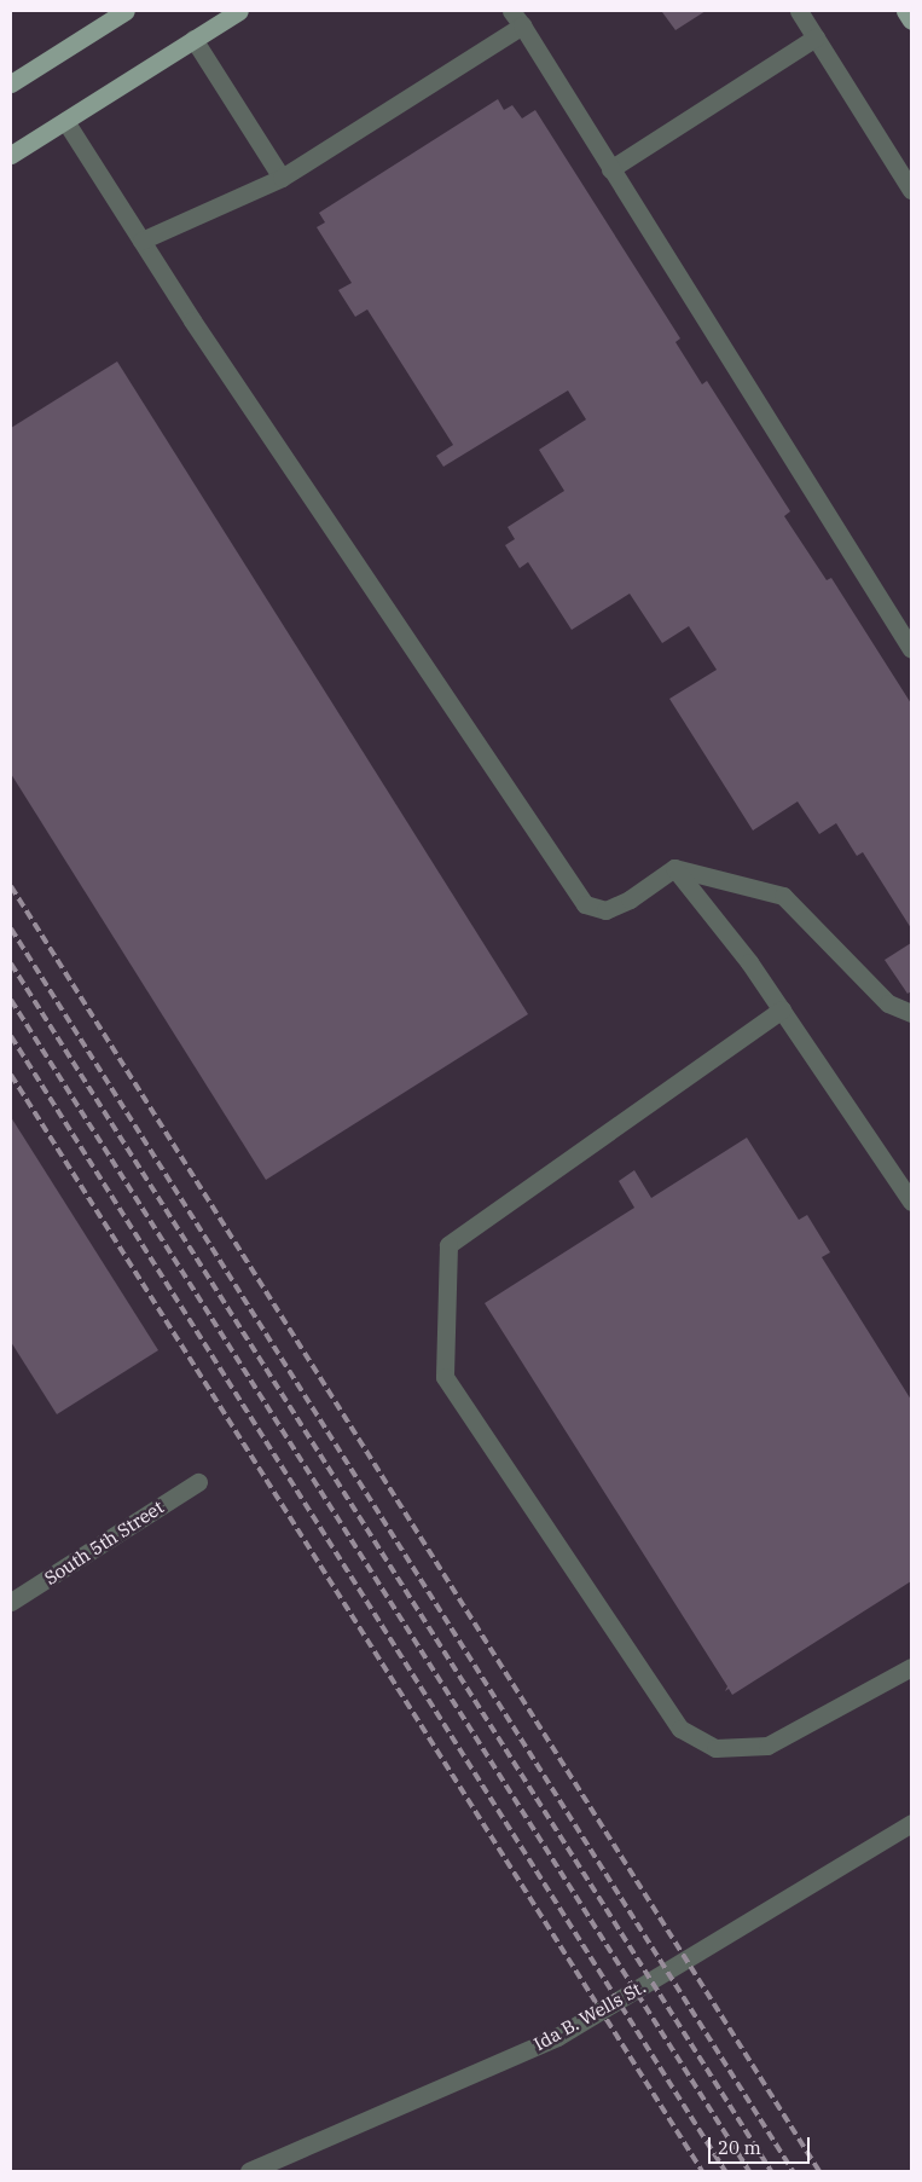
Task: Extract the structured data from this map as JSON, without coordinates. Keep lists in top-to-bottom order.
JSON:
{
  "streets": {
    "street": ["South 5th Street", "Ida B. Wells St."]
  },
  "scale_bar": "20 m"
}
